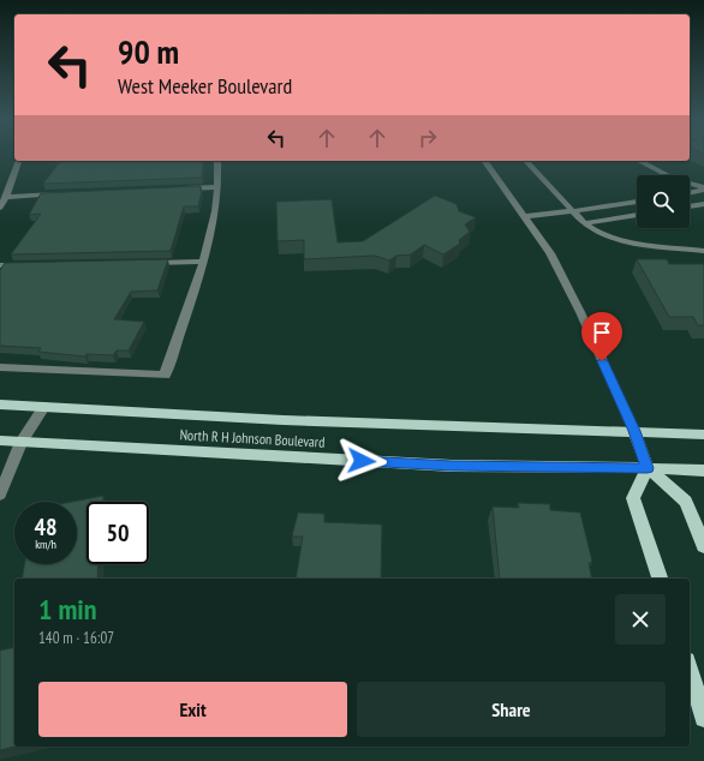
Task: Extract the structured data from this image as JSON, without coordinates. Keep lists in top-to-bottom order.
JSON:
{
  "streets": {
    "main road": ["North R H Johnson Boulevard"]
  },
  "page": {
    "turn": ["90 m", "West Meeker Boulevard"],
    "speed": "48 km/h",
    "limit": "50",
    "heading": ["1 min", "140 m · 16:07"],
    "buttons": ["Exit", "Share"]
  }
}
